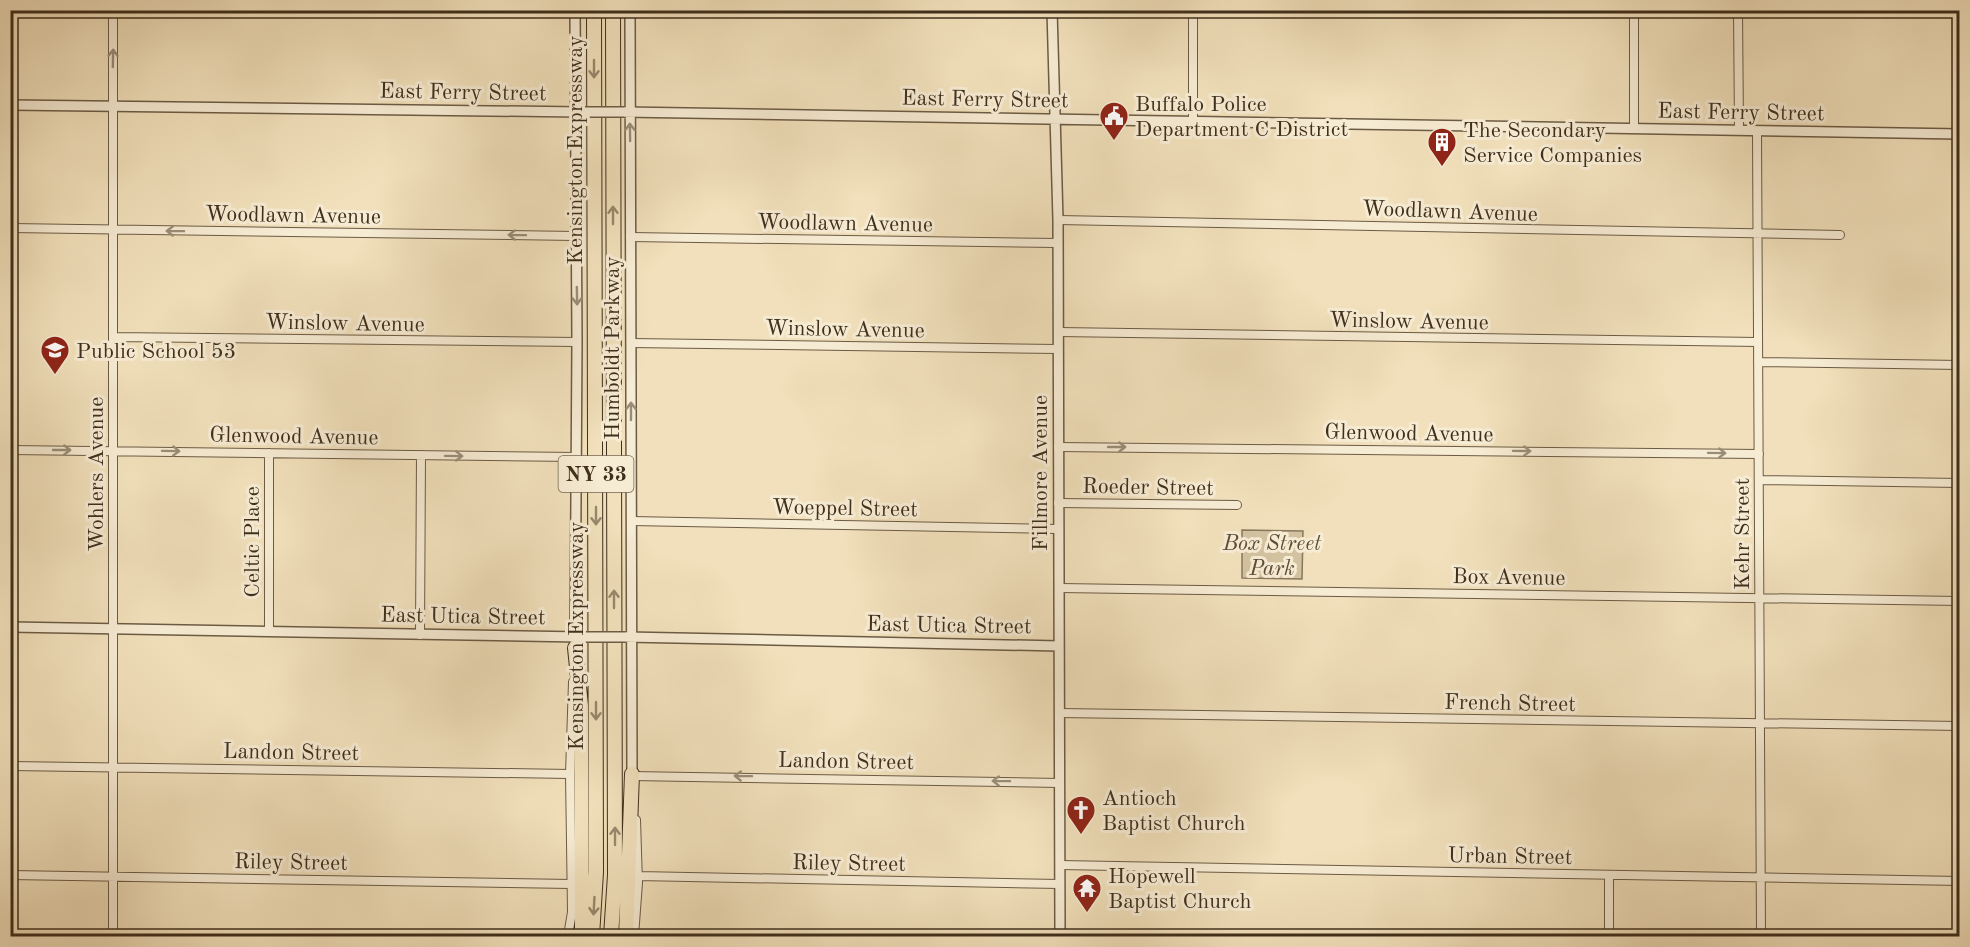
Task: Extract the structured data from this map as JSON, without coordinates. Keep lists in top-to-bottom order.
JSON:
{
  "streets": {
    "highway": ["Kensington Expressway", "NY 33"],
    "street": [
      "East Ferry Street",
      "Woodlawn Avenue",
      "Winslow Avenue",
      "Humboldt Parkway",
      "Glenwood Avenue",
      "Fillmore Avenue",
      "Wohlers Avenue",
      "Roeder Street",
      "Woeppel Street",
      "Kehr Street",
      "Celtic Place",
      "Box Avenue",
      "East Utica Street",
      "French Street",
      "Landon Street",
      "Urban Street",
      "Riley Street"
    ]
  },
  "crossings": [
    ["East Ferry Street", "Humboldt Parkway"],
    ["East Ferry Street", "Fillmore Avenue"],
    ["East Ferry Street", "Wohlers Avenue"],
    ["East Ferry Street", "Kehr Street"],
    ["Woodlawn Avenue", "Humboldt Parkway"],
    ["Woodlawn Avenue", "Fillmore Avenue"],
    ["Woodlawn Avenue", "Wohlers Avenue"],
    ["Woodlawn Avenue", "Kehr Street"],
    ["Winslow Avenue", "Humboldt Parkway"],
    ["Winslow Avenue", "Fillmore Avenue"],
    ["Winslow Avenue", "Wohlers Avenue"],
    ["Winslow Avenue", "Kehr Street"],
    ["Humboldt Parkway", "Glenwood Avenue"],
    ["Humboldt Parkway", "Woeppel Street"],
    ["Humboldt Parkway", "East Utica Street"],
    ["Humboldt Parkway", "Landon Street"],
    ["Humboldt Parkway", "Riley Street"],
    ["Glenwood Avenue", "Fillmore Avenue"],
    ["Glenwood Avenue", "Wohlers Avenue"],
    ["Glenwood Avenue", "Kehr Street"],
    ["Glenwood Avenue", "Celtic Place"],
    ["Fillmore Avenue", "Roeder Street"],
    ["Fillmore Avenue", "Woeppel Street"],
    ["Fillmore Avenue", "Box Avenue"],
    ["Fillmore Avenue", "East Utica Street"],
    ["Fillmore Avenue", "French Street"],
    ["Fillmore Avenue", "Landon Street"],
    ["Fillmore Avenue", "Urban Street"],
    ["Fillmore Avenue", "Riley Street"],
    ["Wohlers Avenue", "East Utica Street"],
    ["Wohlers Avenue", "Landon Street"],
    ["Wohlers Avenue", "Riley Street"],
    ["Kehr Street", "Box Avenue"],
    ["Kehr Street", "French Street"],
    ["Kehr Street", "Urban Street"],
    ["Celtic Place", "East Utica Street"]
  ],
  "one_way": ["Glenwood Avenue", "Landon Street"],
  "parks": ["Box Street Park"],
  "places": {
    "public building": ["Buffalo Police Department C District"],
    "building": ["The Secondary Service Companies"],
    "school or university": ["Public School 53"],
    "church": ["Antioch Baptist Church"],
    "temple": ["Hopewell Baptist Church"]
  }
}
